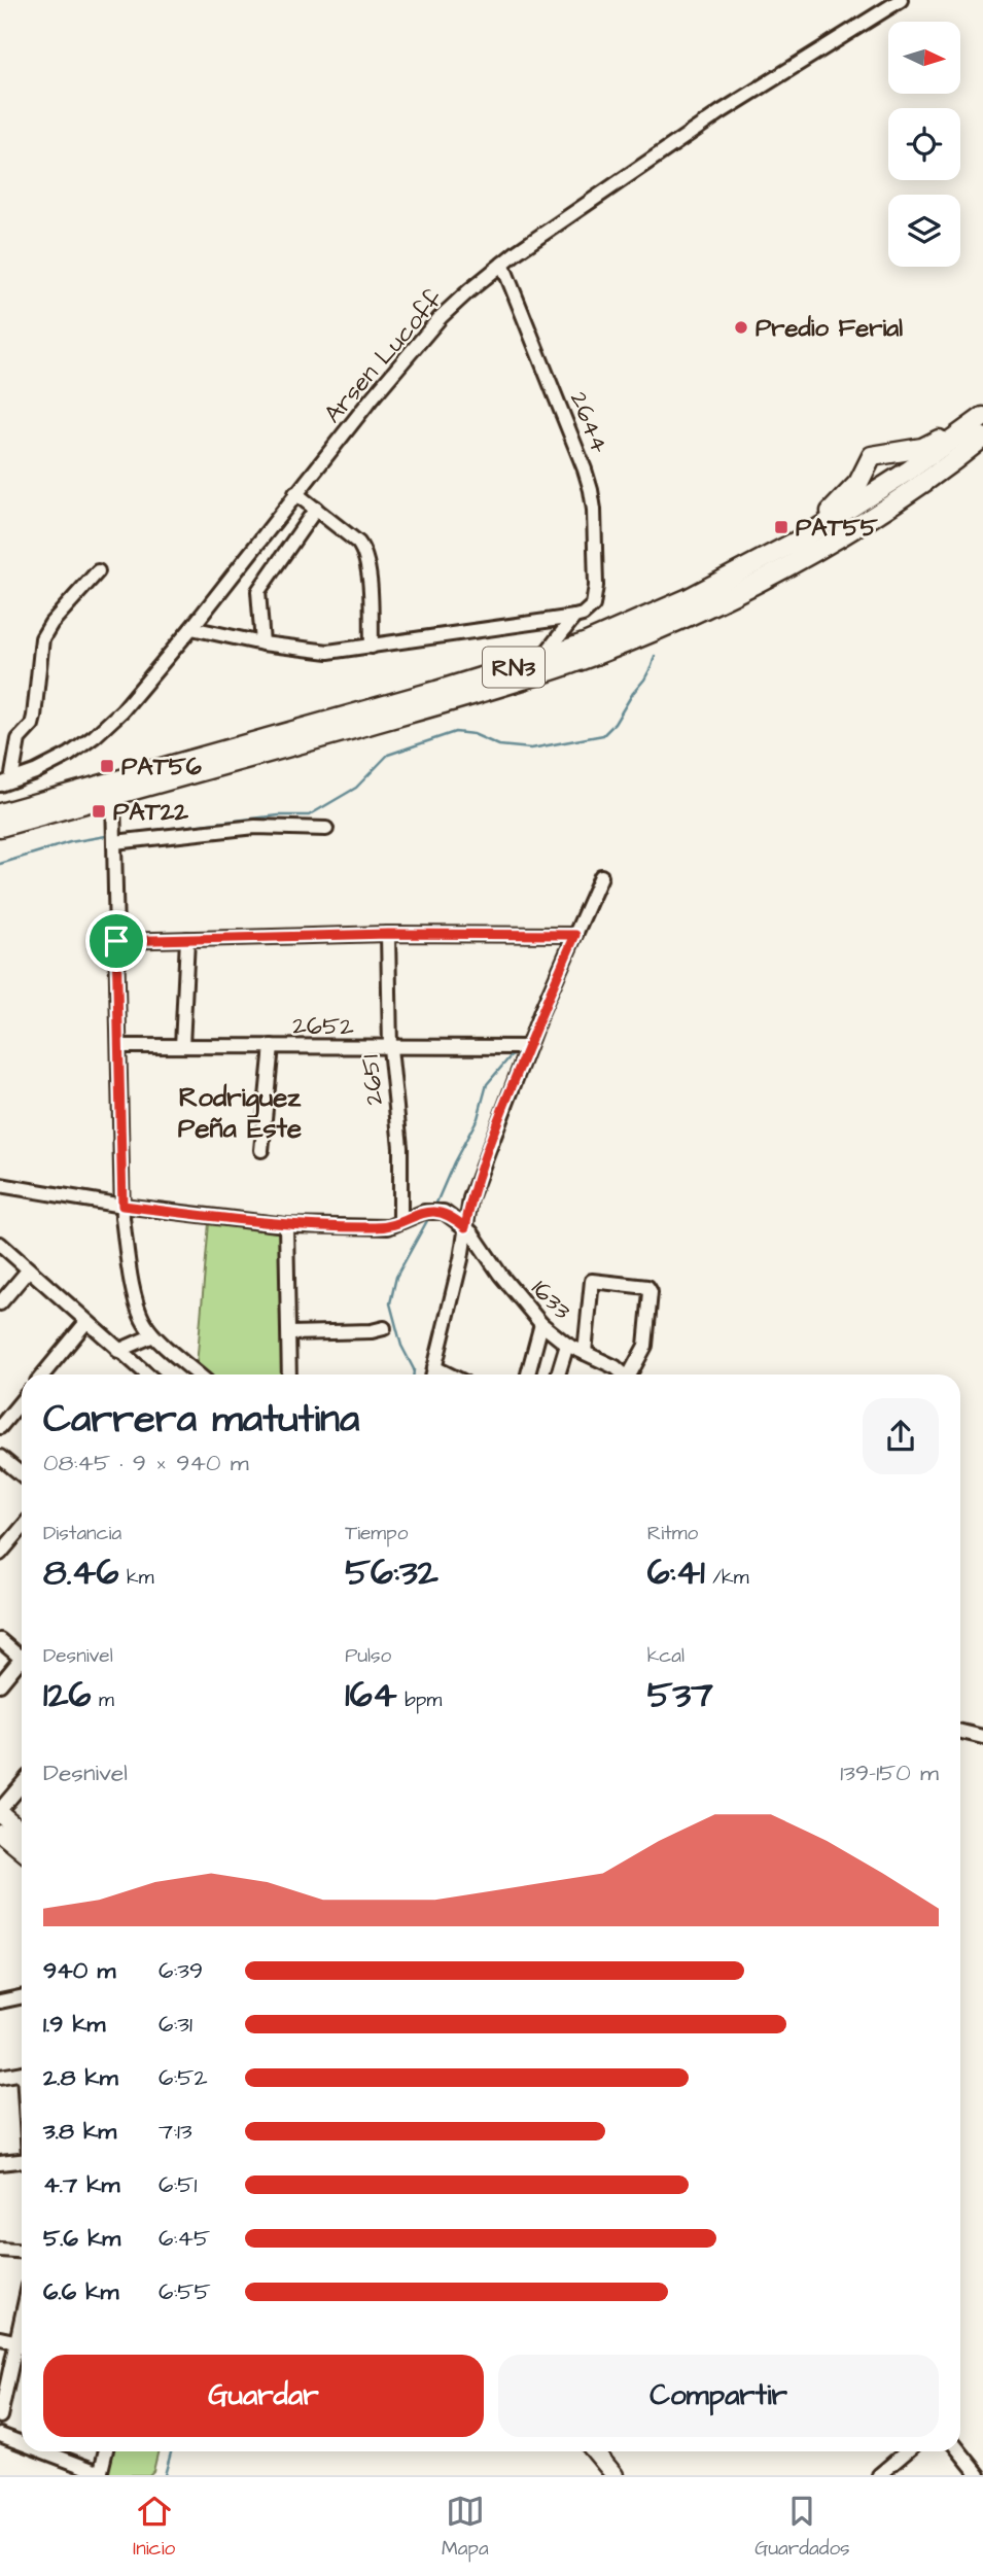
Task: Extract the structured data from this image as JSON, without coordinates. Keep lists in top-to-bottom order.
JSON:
{
  "streets": {
    "highway": ["RN3"],
    "street": [
      "Arsen Lucoff",
      "2644",
      "2652",
      "2651",
      "1633"
    ]
  },
  "crossings": [
    ["Arsen Lucoff", "2644"],
    ["2652", "2651"]
  ],
  "districts": ["Rodriguez Peña Este"],
  "places": {
    "other": ["Predio Ferial"],
    "transit": ["PAT55", "PAT56", "PAT22"]
  },
  "north": "right",
  "page": {
    "heading": ["Carrera matutina", "08:45 · 9 × 940 m"],
    "stats": [
      ["Distancia", "8.46 km"],
      ["Tiempo", "56:32"],
      ["Ritmo", "6:41 /km"],
      ["Desnivel", "126 m"],
      ["Pulso", "164 bpm"],
      ["kcal", "537"]
    ],
    "chart": ["Desnivel", "139–150 m"],
    "list": [
      {
        "name": "940 m",
        "note": "6:39"
      },
      {
        "name": "1.9 km",
        "note": "6:31"
      },
      {
        "name": "2.8 km",
        "note": "6:52"
      },
      {
        "name": "3.8 km",
        "note": "7:13"
      },
      {
        "name": "4.7 km",
        "note": "6:51"
      },
      {
        "name": "5.6 km",
        "note": "6:45"
      },
      {
        "name": "6.6 km",
        "note": "6:55"
      }
    ],
    "buttons": ["Guardar", "Compartir"],
    "tabs": ["Inicio", "Mapa", "Guardados"]
  }
}
